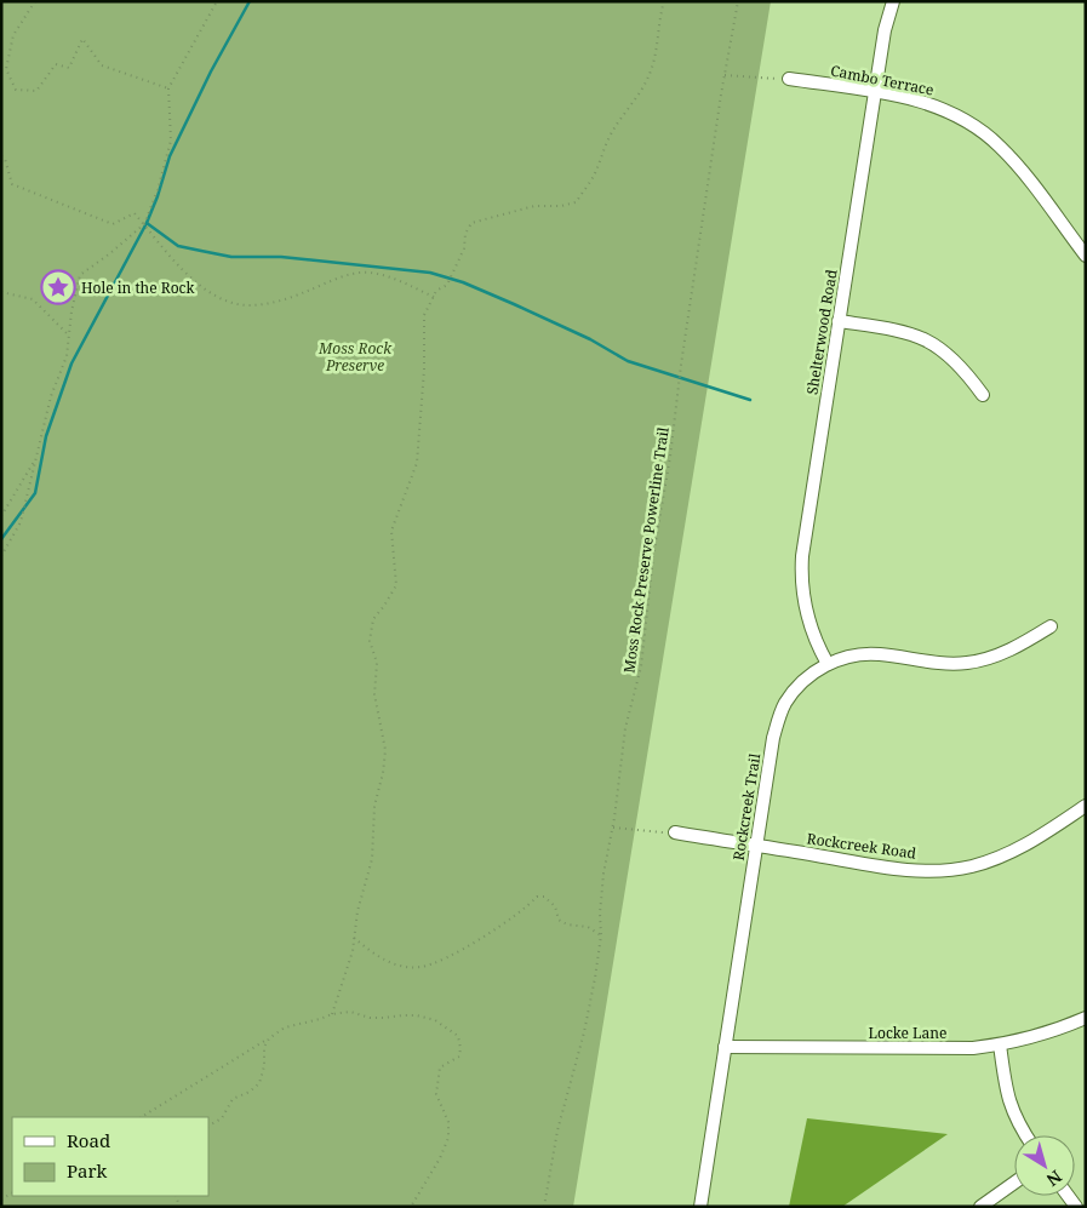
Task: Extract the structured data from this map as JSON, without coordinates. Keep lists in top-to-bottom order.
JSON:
{
  "streets": {
    "street": [
      "Cambo Terrace",
      "Shelterwood Road",
      "Rockcreek Trail",
      "Rockcreek Road",
      "Locke Lane"
    ],
    "path": ["Moss Rock Preserve Powerline Trail"]
  },
  "crossings": [
    ["Cambo Terrace", "Shelterwood Road"],
    ["Shelterwood Road", "Rockcreek Trail"],
    ["Rockcreek Trail", "Rockcreek Road"],
    ["Rockcreek Trail", "Locke Lane"]
  ],
  "parks": ["Moss Rock Preserve"],
  "places": {
    "place": ["Hole in the Rock"]
  },
  "legend": ["Road", "Park"],
  "north": "bottom right"
}
